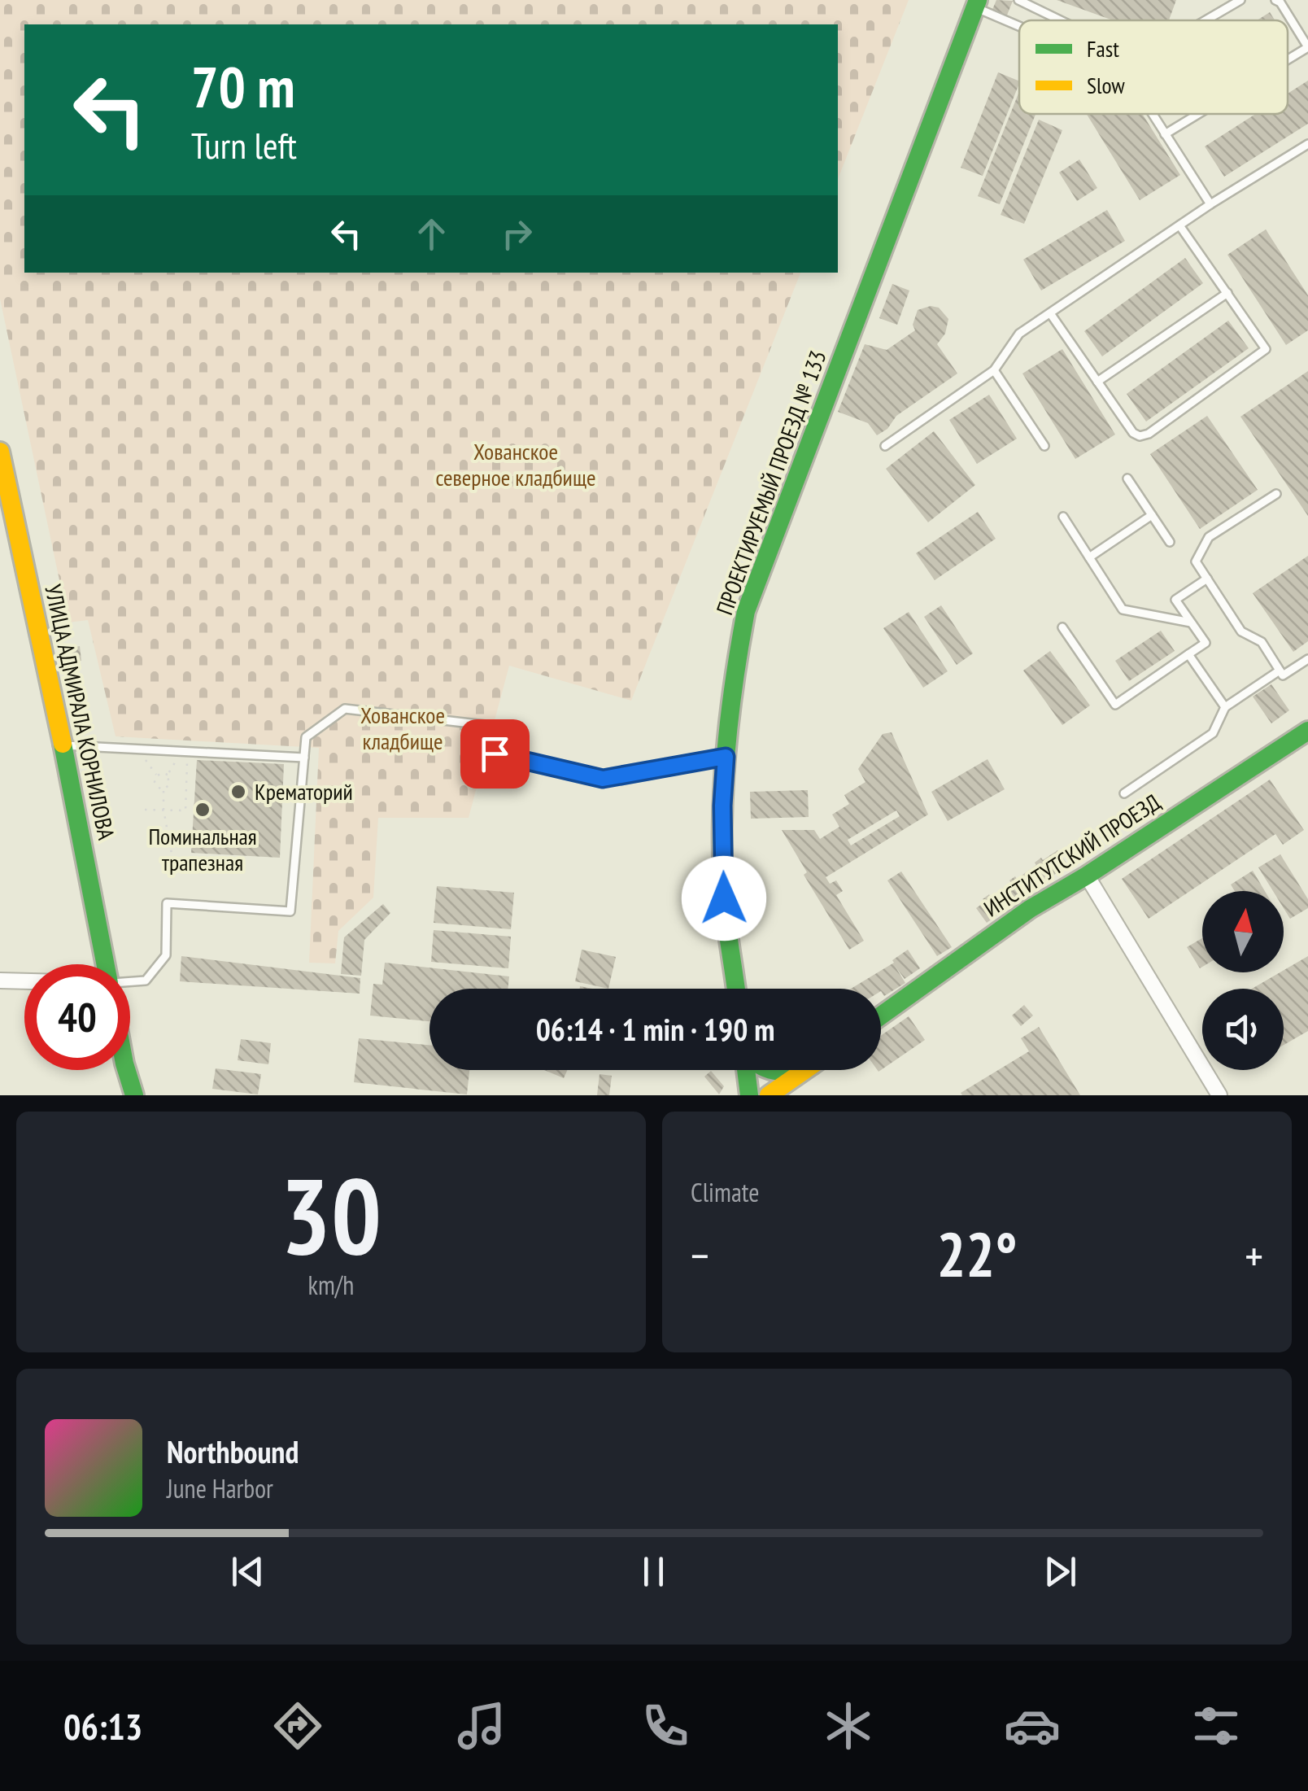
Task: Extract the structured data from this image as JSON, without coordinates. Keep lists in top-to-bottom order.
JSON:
{
  "streets": {
    "street": ["ПРОЕКТИРУЕМЫЙ ПРОЕЗД № 133", "УЛИЦА АДМИРАЛА КОРНИЛОВА", "ИНСТИТУТСКИЙ ПРОЕЗД"]
  },
  "parks": ["Хованское северное кладбище", "Хованское кладбище"],
  "places": ["Крематорий", "Поминальная трапезная"],
  "legend": ["Fast", "Slow"],
  "north": "top",
  "page": {
    "turn": ["70 m", "Turn left"],
    "limit": "40",
    "trip": "06:14 · 1 min · 190 m",
    "tile": [
      ["30", "km/h"],
      "Climate"
    ],
    "heat": ["−", "22°", "+"],
    "song": ["Northbound", "June Harbor"],
    "tabs": "06:13"
  }
}
